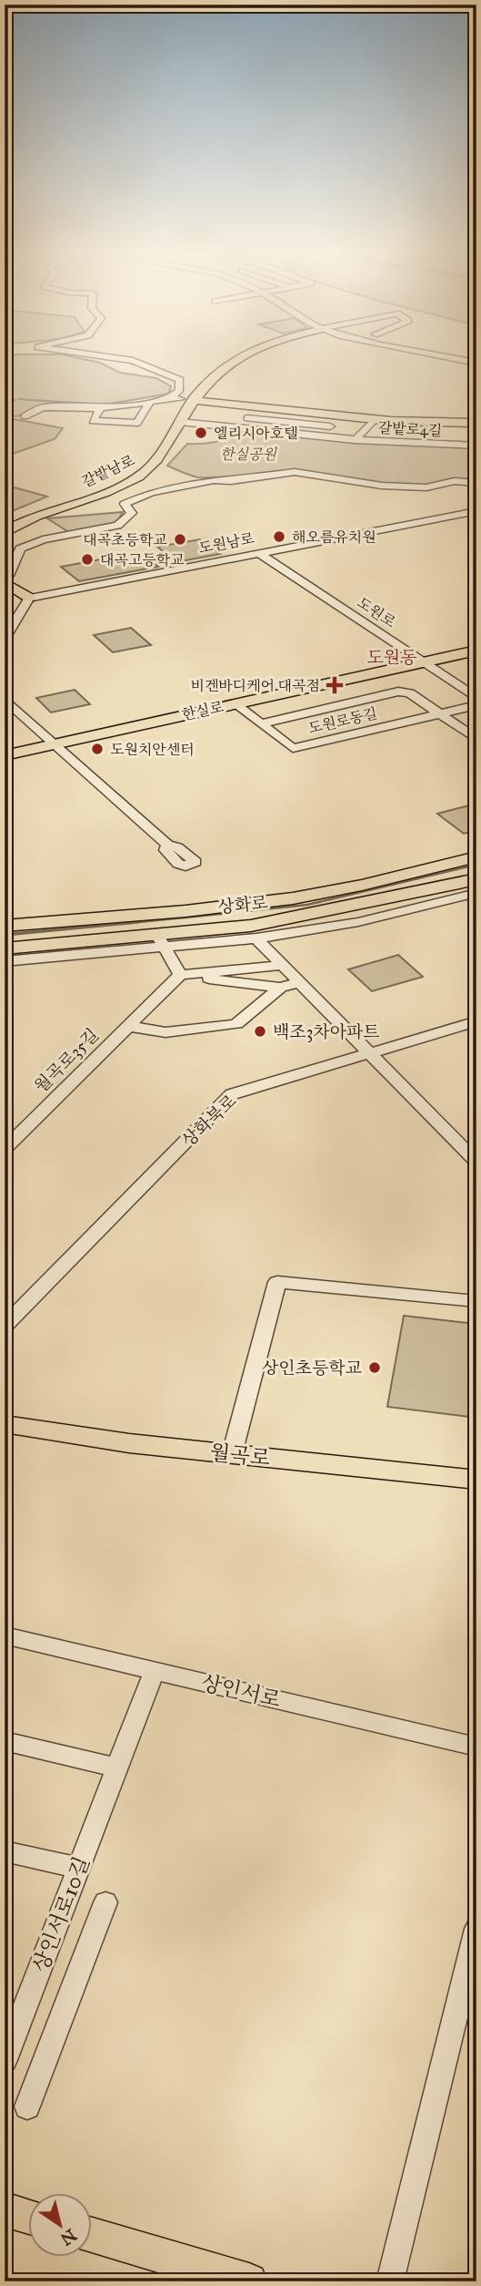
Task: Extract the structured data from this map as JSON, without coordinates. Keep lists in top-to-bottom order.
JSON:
{
  "streets": {
    "main road": [
      "갈밭남로",
      "한실로",
      "상화로",
      "월곡로"
    ],
    "street": [
      "갈밭로4길",
      "도원남로",
      "도원로",
      "도원로동길",
      "월곡로35길",
      "상화북로",
      "상인서로",
      "상인서로10길"
    ]
  },
  "crossings": [
    ["도원남로", "도원로"],
    ["도원로", "한실로"],
    ["한실로", "도원로동길"],
    ["상인서로", "상인서로10길"]
  ],
  "districts": ["도원동"],
  "parks": ["한실공원"],
  "places": {
    "other": [
      "엘리시아호텔",
      "해오름유치원",
      "대곡초등학교",
      "대곡고등학교",
      "도원치안센터",
      "백조3차아파트",
      "상인초등학교"
    ],
    "health": ["비겐바디케어 대곡점"]
  },
  "north": "bottom right"
}
